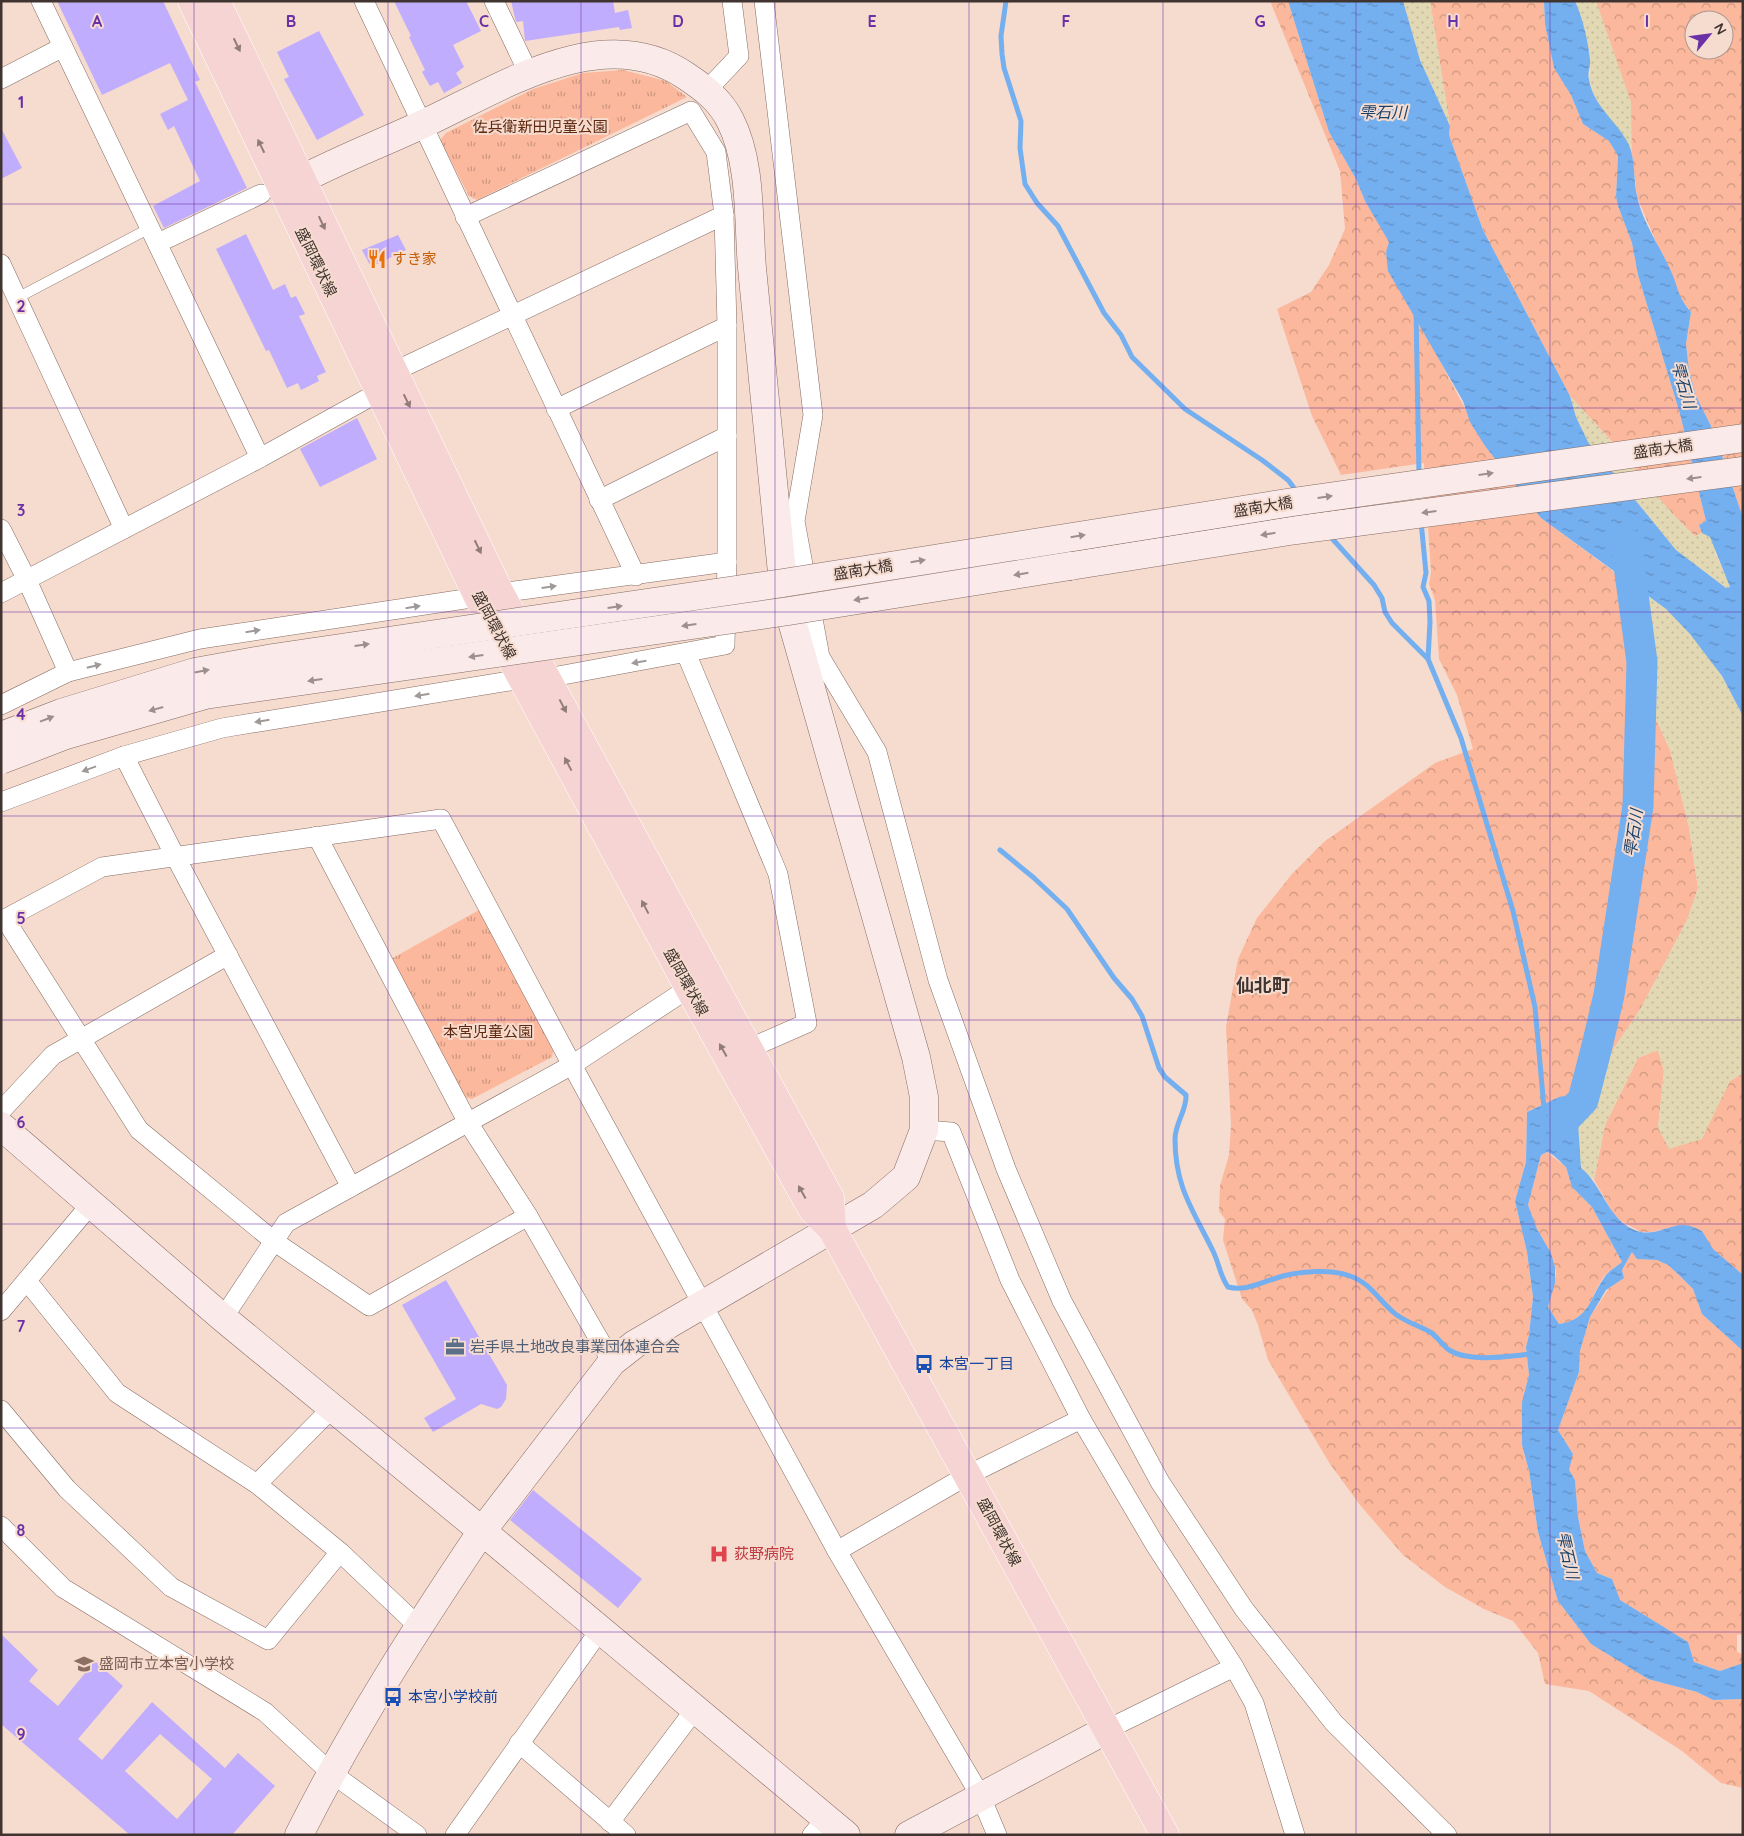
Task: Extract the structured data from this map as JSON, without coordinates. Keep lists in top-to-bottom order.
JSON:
{
  "streets": {
    "main road": ["盛岡環状線"],
    "street": ["盛南大橋"]
  },
  "districts": ["仙北町"],
  "water": ["雫石川"],
  "parks": ["佐兵衛新田児童公園", "本宮児童公園"],
  "places": {
    "restaurant": ["すき家"],
    "office": ["岩手県土地改良事業団体連合会"],
    "bus stop": ["本宮一丁目", "本宮小学校前"],
    "hospital": ["荻野病院"],
    "school or university": ["盛岡市立本宮小学校"]
  },
  "north": "top right",
  "grid": {
    "columns": [
      "A",
      "B",
      "C",
      "D",
      "E",
      "F",
      "G",
      "H",
      "I"
    ],
    "rows": [
      "1",
      "2",
      "3",
      "4",
      "5",
      "6",
      "7",
      "8",
      "9"
    ]
  }
}
